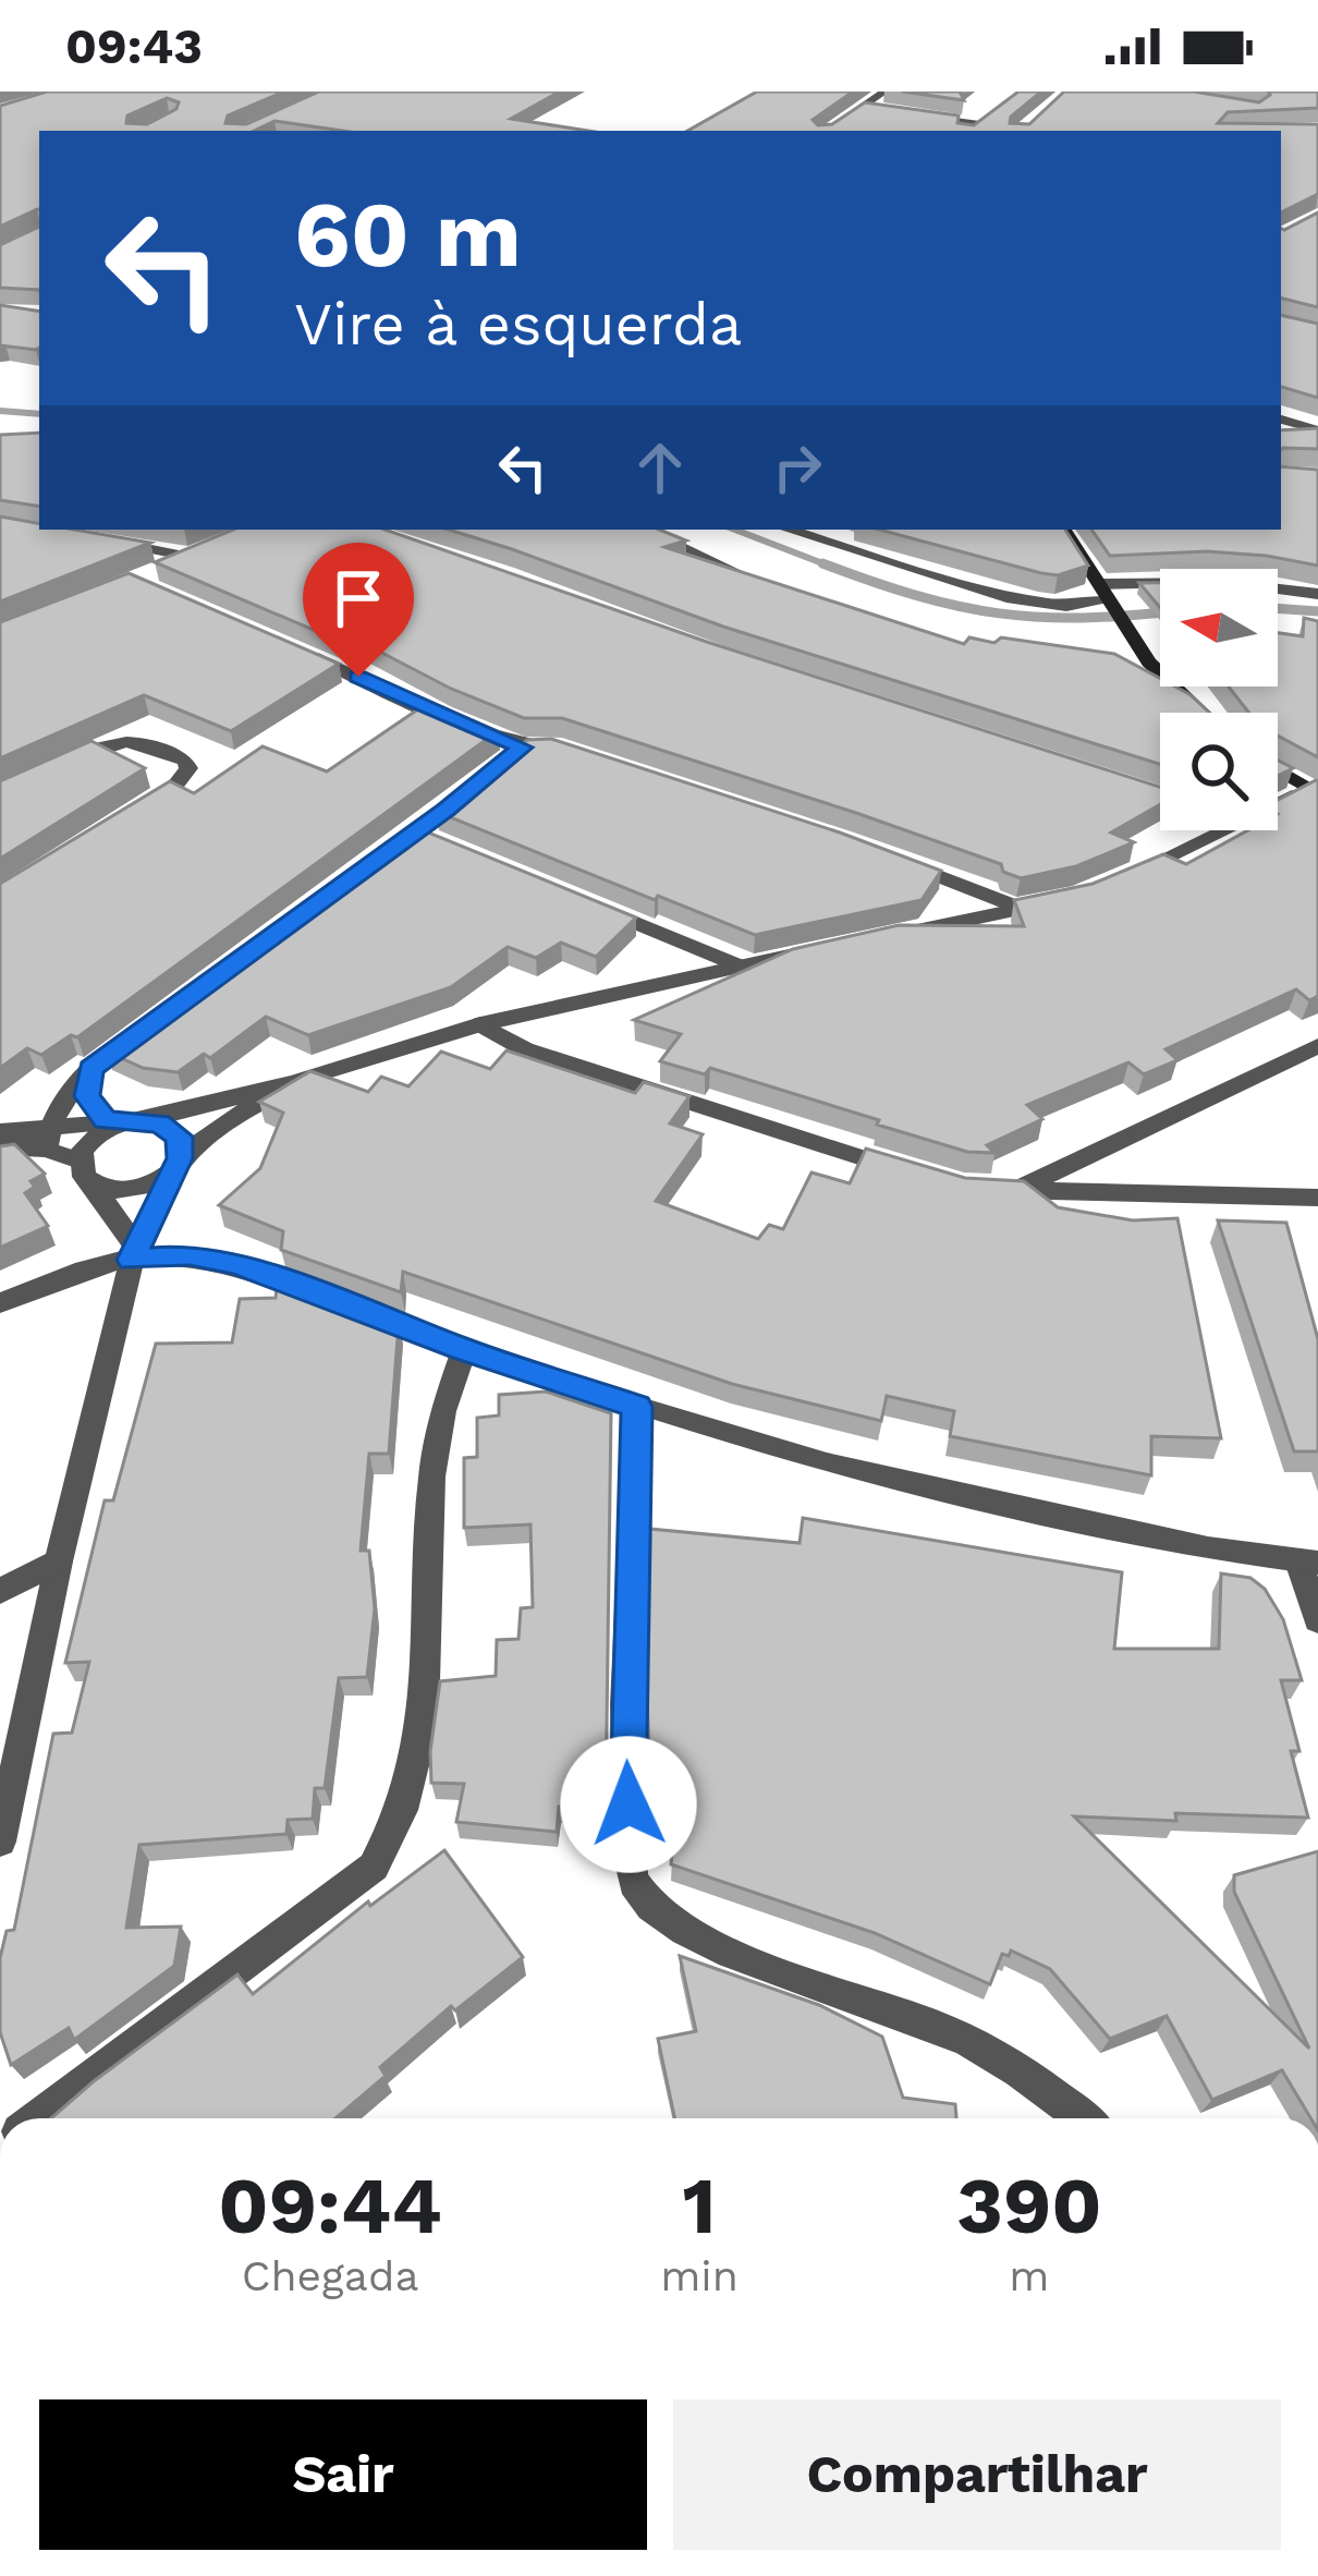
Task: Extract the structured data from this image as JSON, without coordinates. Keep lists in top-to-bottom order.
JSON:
{
  "north": "left",
  "page": {
    "status": "09:43",
    "turn": ["60 m", "Vire à esquerda"],
    "eta": [
      "09:44",
      "Chegada",
      "1",
      "min",
      "390",
      "m"
    ],
    "buttons": ["Sair", "Compartilhar"]
  }
}
